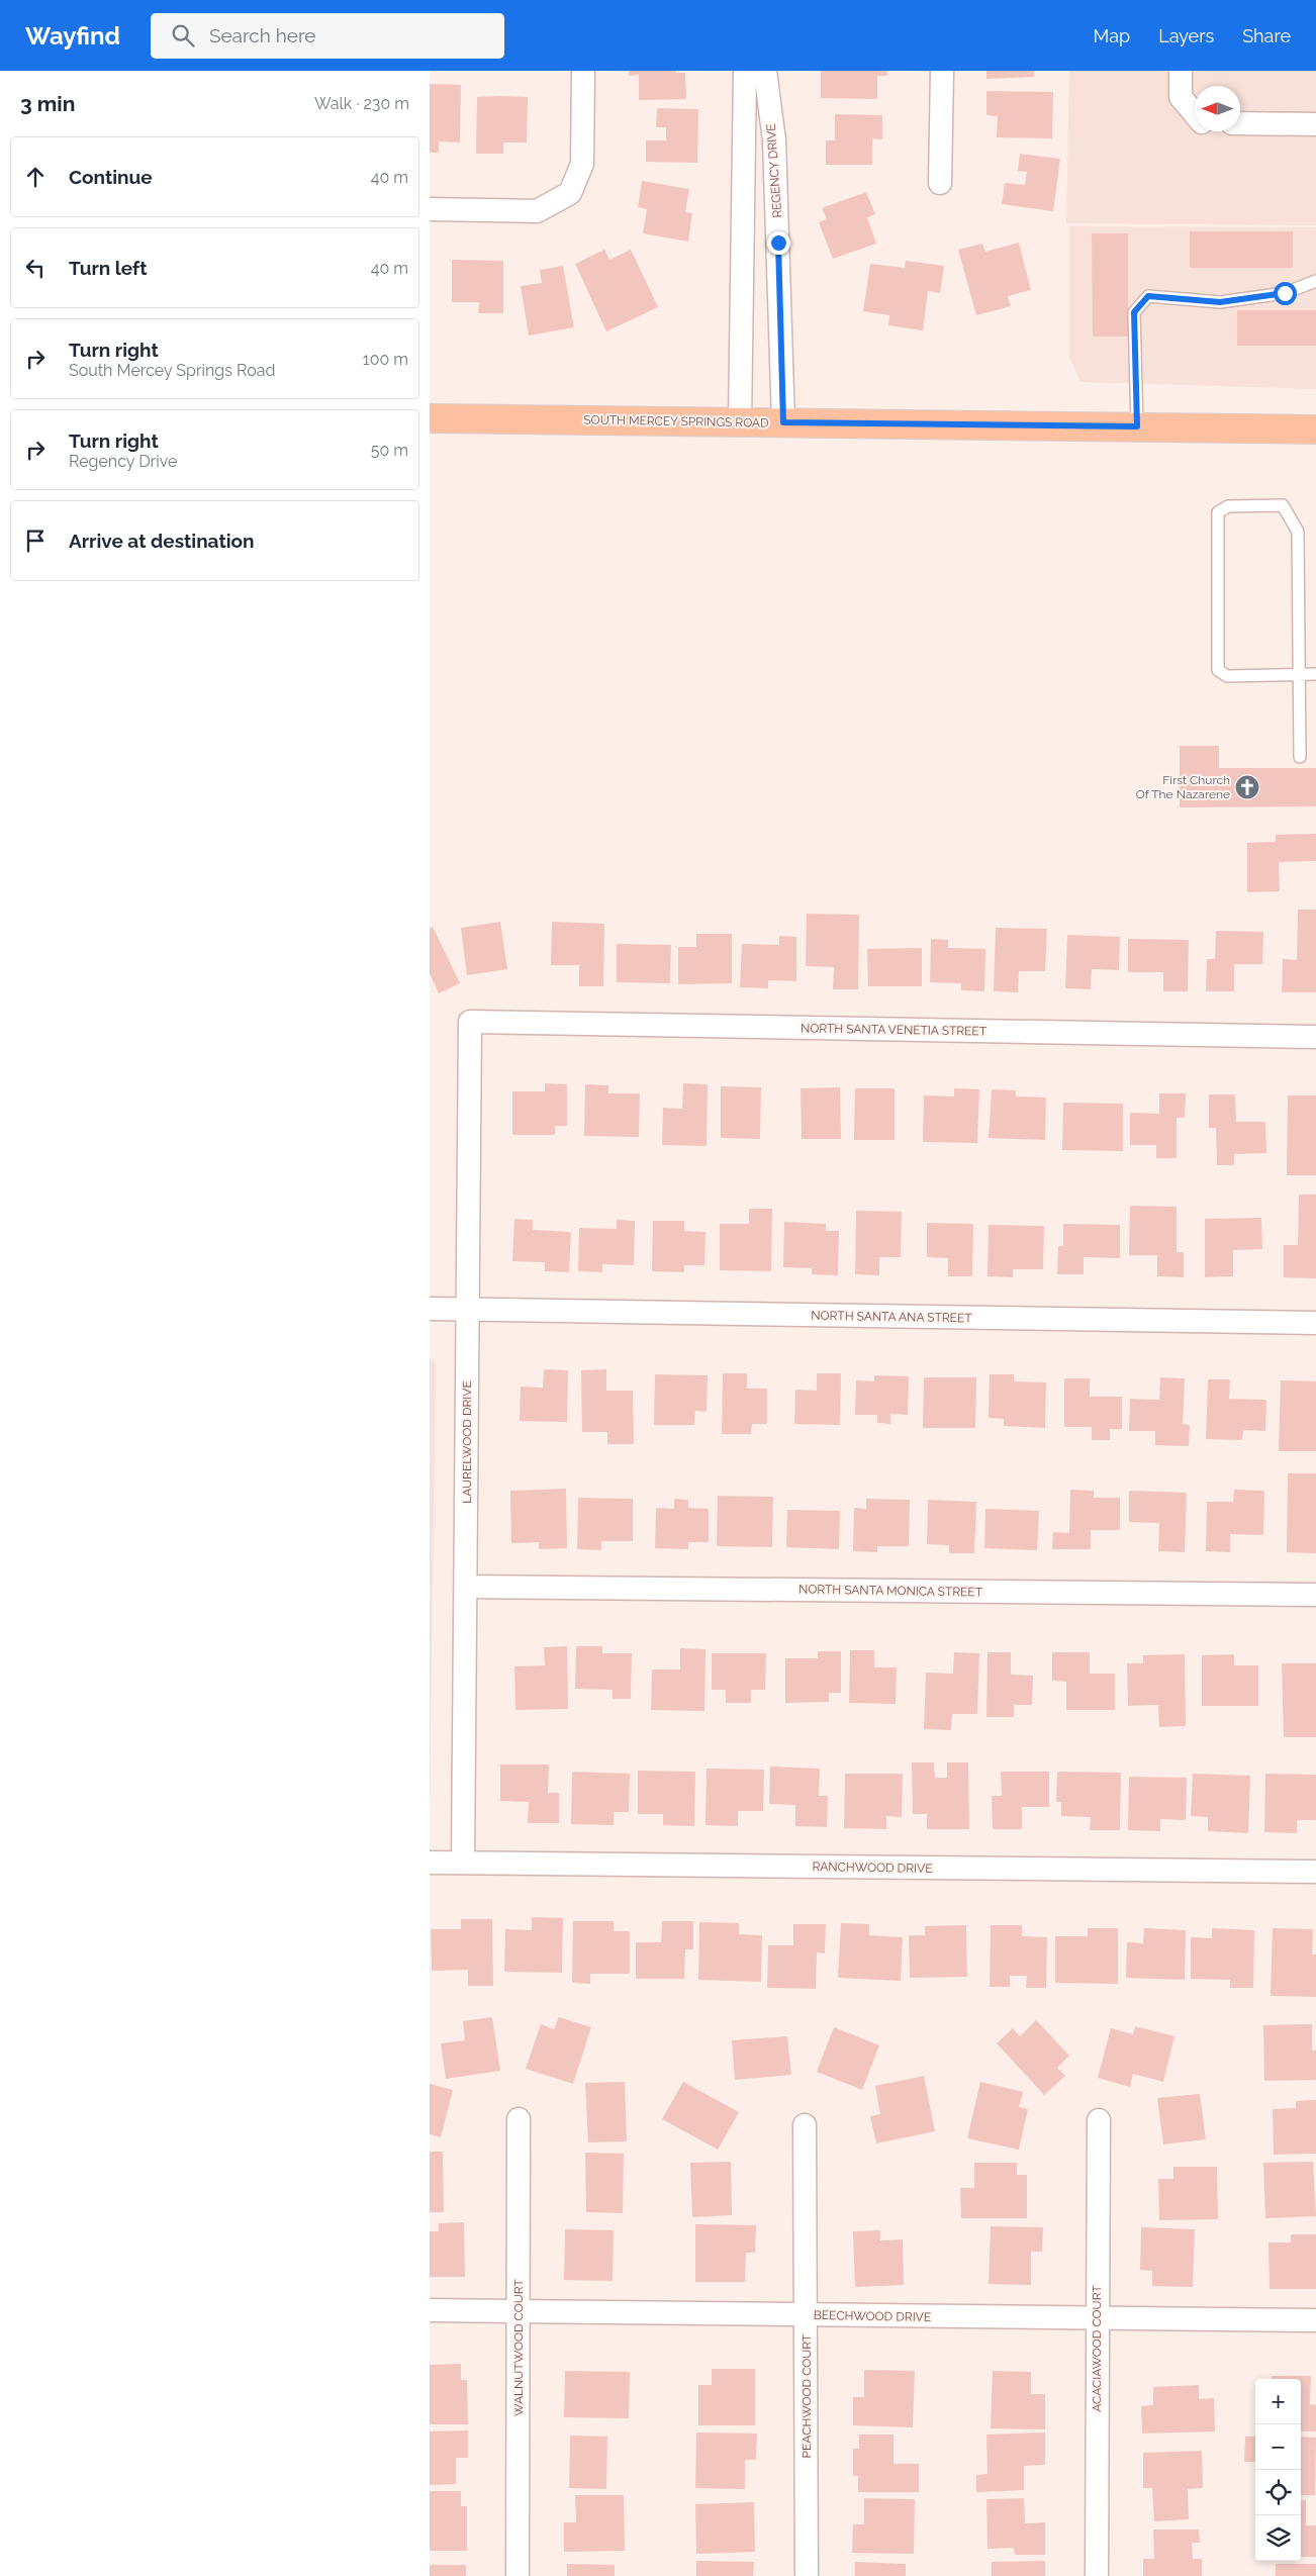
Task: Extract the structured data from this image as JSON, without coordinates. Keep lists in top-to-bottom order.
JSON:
{
  "streets": {
    "main road": ["SOUTH MERCEY SPRINGS ROAD"],
    "street": [
      "REGENCY DRIVE",
      "NORTH SANTA VENETIA STREET",
      "NORTH SANTA ANA STREET",
      "LAURELWOOD DRIVE",
      "NORTH SANTA MONICA STREET",
      "RANCHWOOD DRIVE",
      "BEECHWOOD DRIVE",
      "WALNUTWOOD COURT",
      "ACACIAWOOD COURT",
      "PEACHWOOD COURT"
    ]
  },
  "crossings": [
    ["REGENCY DRIVE", "SOUTH MERCEY SPRINGS ROAD"],
    ["NORTH SANTA VENETIA STREET", "LAURELWOOD DRIVE"],
    ["NORTH SANTA ANA STREET", "LAURELWOOD DRIVE"],
    ["LAURELWOOD DRIVE", "NORTH SANTA MONICA STREET"],
    ["LAURELWOOD DRIVE", "RANCHWOOD DRIVE"],
    ["BEECHWOOD DRIVE", "WALNUTWOOD COURT"],
    ["BEECHWOOD DRIVE", "ACACIAWOOD COURT"],
    ["BEECHWOOD DRIVE", "PEACHWOOD COURT"]
  ],
  "places": {
    "church": ["First Church Of The Nazarene"]
  },
  "north": "left",
  "page": {
    "header": "Wayfind",
    "search": "Search here",
    "nav": ["Map", "Layers", "Share"],
    "heading": ["3 min", "Walk · 230 m"],
    "list": [
      ["Continue", "40 m"],
      ["Turn left", "40 m"],
      ["Turn right", "South Mercey Springs Road", "100 m"],
      ["Turn right", "Regency Drive", "50 m"],
      "Arrive at destination"
    ],
    "map_buttons": ["+", "−"]
  }
}
